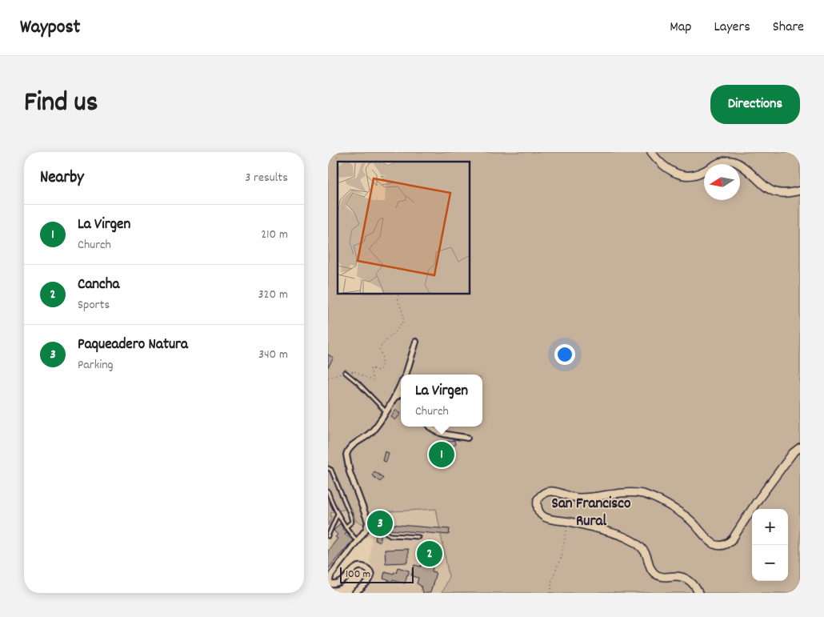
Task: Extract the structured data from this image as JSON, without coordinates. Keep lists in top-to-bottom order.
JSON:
{
  "districts": ["San Francisco Rural"],
  "scale_bar": "100 m",
  "north": "left",
  "page": {
    "header": "Waypost",
    "nav": ["Map", "Layers", "Share"],
    "title": "Find us",
    "buttons": "Directions",
    "heading": ["Nearby", "3 results"],
    "list": [
      {
        "mark": "1",
        "name": "La Virgen",
        "note": "Church",
        "value": "210 m"
      },
      {
        "mark": "2",
        "name": "Cancha",
        "note": "Sports",
        "value": "320 m"
      },
      {
        "mark": "3",
        "name": "Paqueadero Natura",
        "note": "Parking",
        "value": "340 m"
      }
    ],
    "popup": ["La Virgen", "Church"],
    "pins": ["1", "3", "2"],
    "map_buttons": ["+", "−"],
    "scale": "100 m"
  }
}
